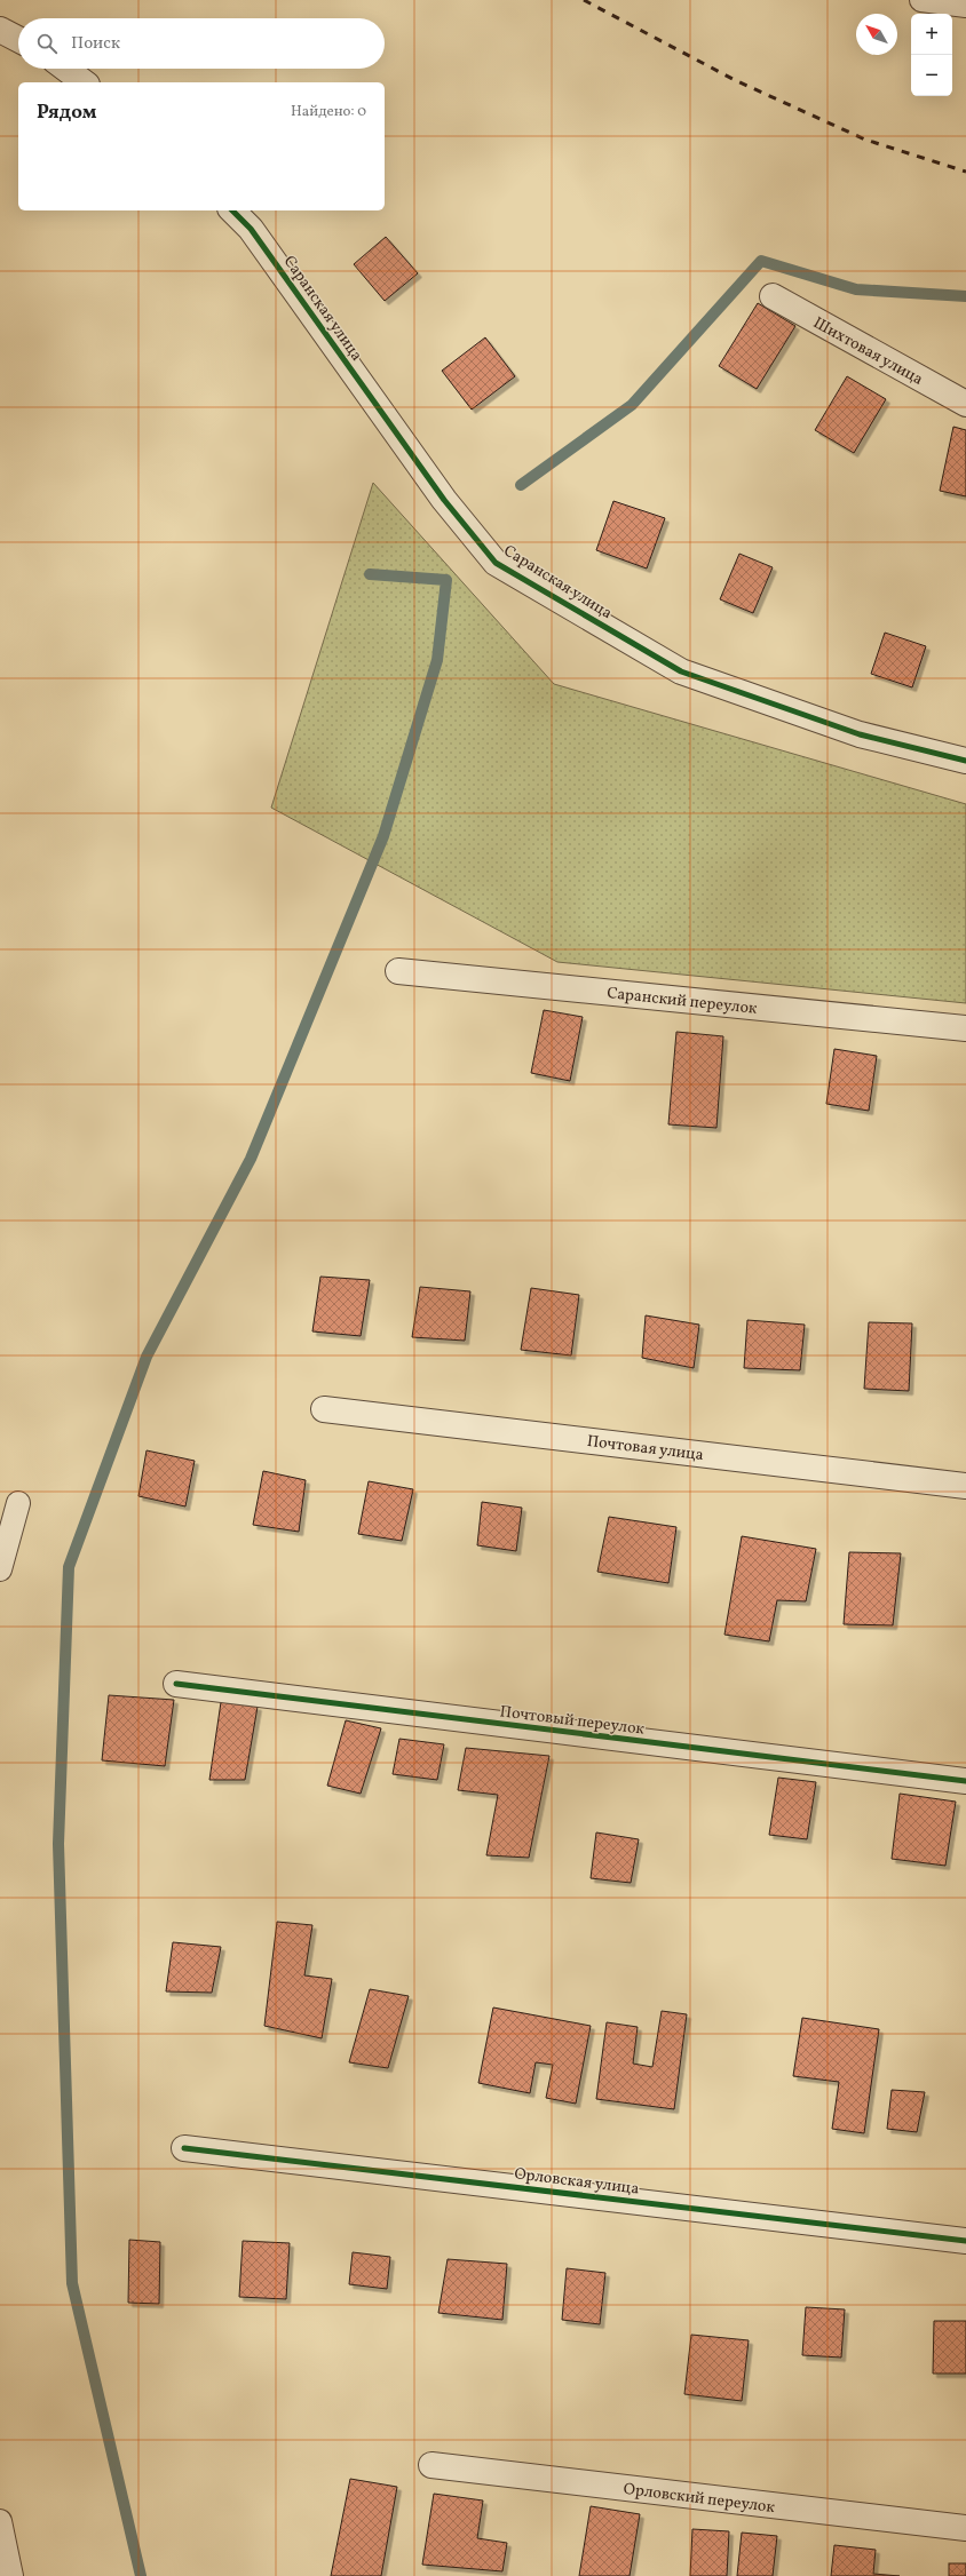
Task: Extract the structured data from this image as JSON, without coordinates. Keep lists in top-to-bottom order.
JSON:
{
  "streets": {
    "street": [
      "Саранская улица",
      "Шихтовая улица",
      "Саранский переулок",
      "Почтовая улица",
      "Почтовый переулок",
      "Орловская улица",
      "Орловский переулок"
    ]
  },
  "north": "top left",
  "page": {
    "map_buttons": ["+", "−"],
    "search": "Поиск",
    "heading": ["Рядом", "Найдено: 0"]
  }
}
